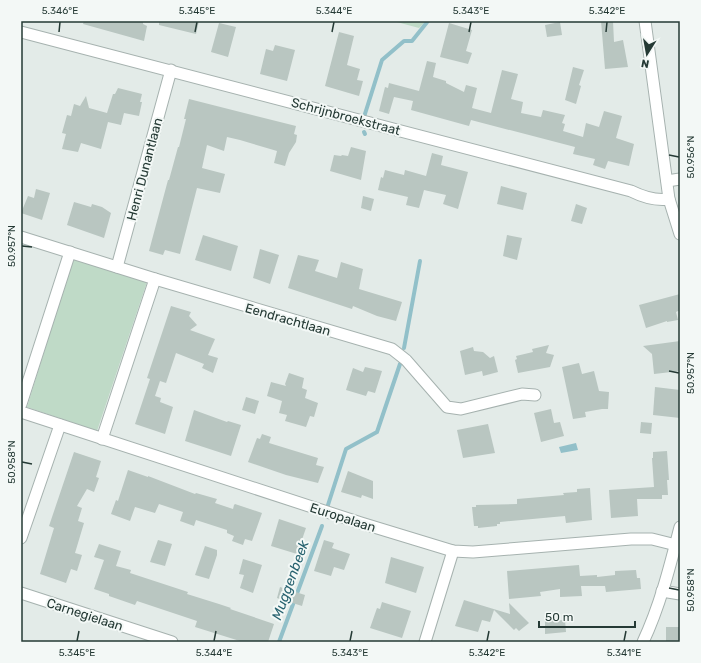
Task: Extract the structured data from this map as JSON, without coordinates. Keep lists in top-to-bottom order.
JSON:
{
  "streets": {
    "street": [
      "Schrijnbroekstraat",
      "Henri Dunantlaan",
      "Eendrachtlaan",
      "Europalaan",
      "Carnegielaan"
    ]
  },
  "crossings": [
    ["Schrijnbroekstraat", "Henri Dunantlaan"],
    ["Henri Dunantlaan", "Eendrachtlaan"]
  ],
  "water": ["Muggenbeek"],
  "scale_bar": "50 m",
  "north": "bottom",
  "coordinates": [
    "5.346°E",
    "5.345°E",
    "5.344°E",
    "5.343°E",
    "5.342°E",
    "50.956°N",
    "50.957°N",
    "50.958°N",
    "5.341°E"
  ]
}
